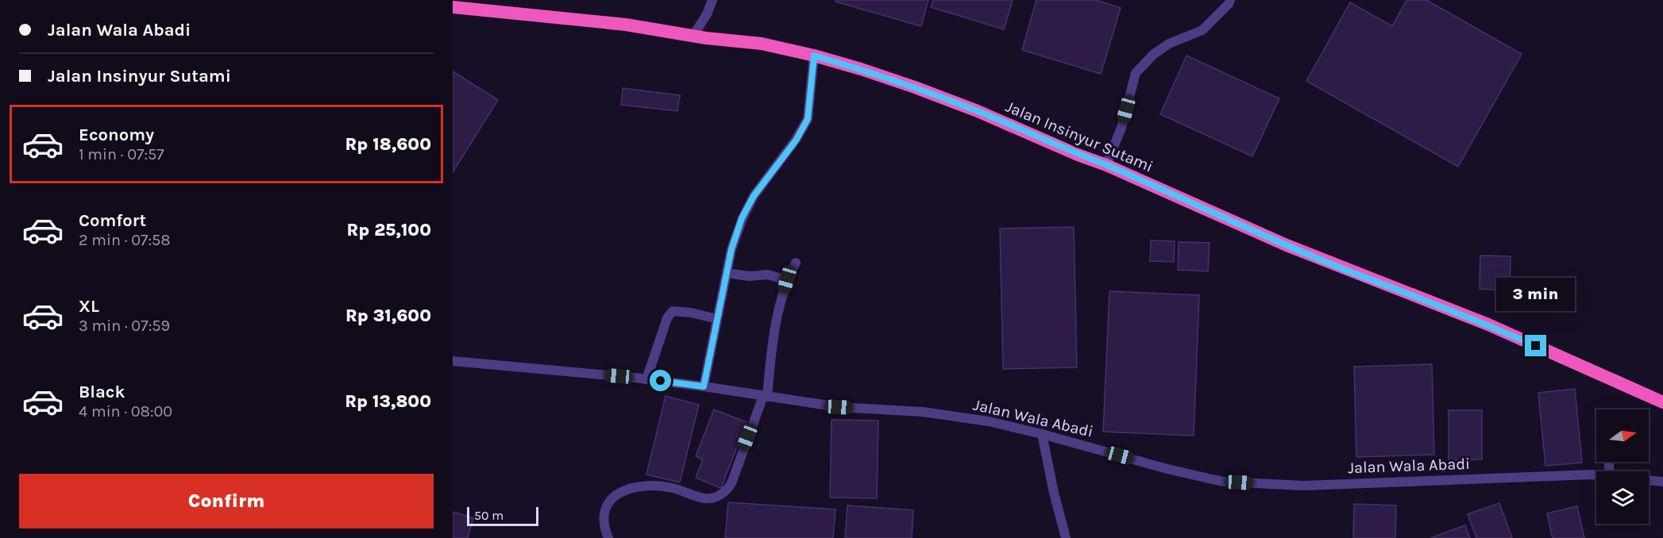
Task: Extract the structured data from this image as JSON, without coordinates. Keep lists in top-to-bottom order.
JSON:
{
  "streets": {
    "highway": ["Jalan Insinyur Sutami"],
    "street": ["Jalan Wala Abadi"]
  },
  "scale_bar": "50 m",
  "north": "right",
  "page": {
    "banner": ["Jalan Wala Abadi", "Jalan Insinyur Sutami"],
    "list": [
      {
        "name": "Economy",
        "note": "1 min · 07:57",
        "value": "Rp 18,600"
      },
      {
        "name": "Comfort",
        "note": "2 min · 07:58",
        "value": "Rp 25,100"
      },
      {
        "name": "XL",
        "note": "3 min · 07:59",
        "value": "Rp 31,600"
      },
      {
        "name": "Black",
        "note": "4 min · 08:00",
        "value": "Rp 13,800"
      }
    ],
    "bubble": "3 min",
    "buttons": "Confirm",
    "scale": "50 m"
  }
}
